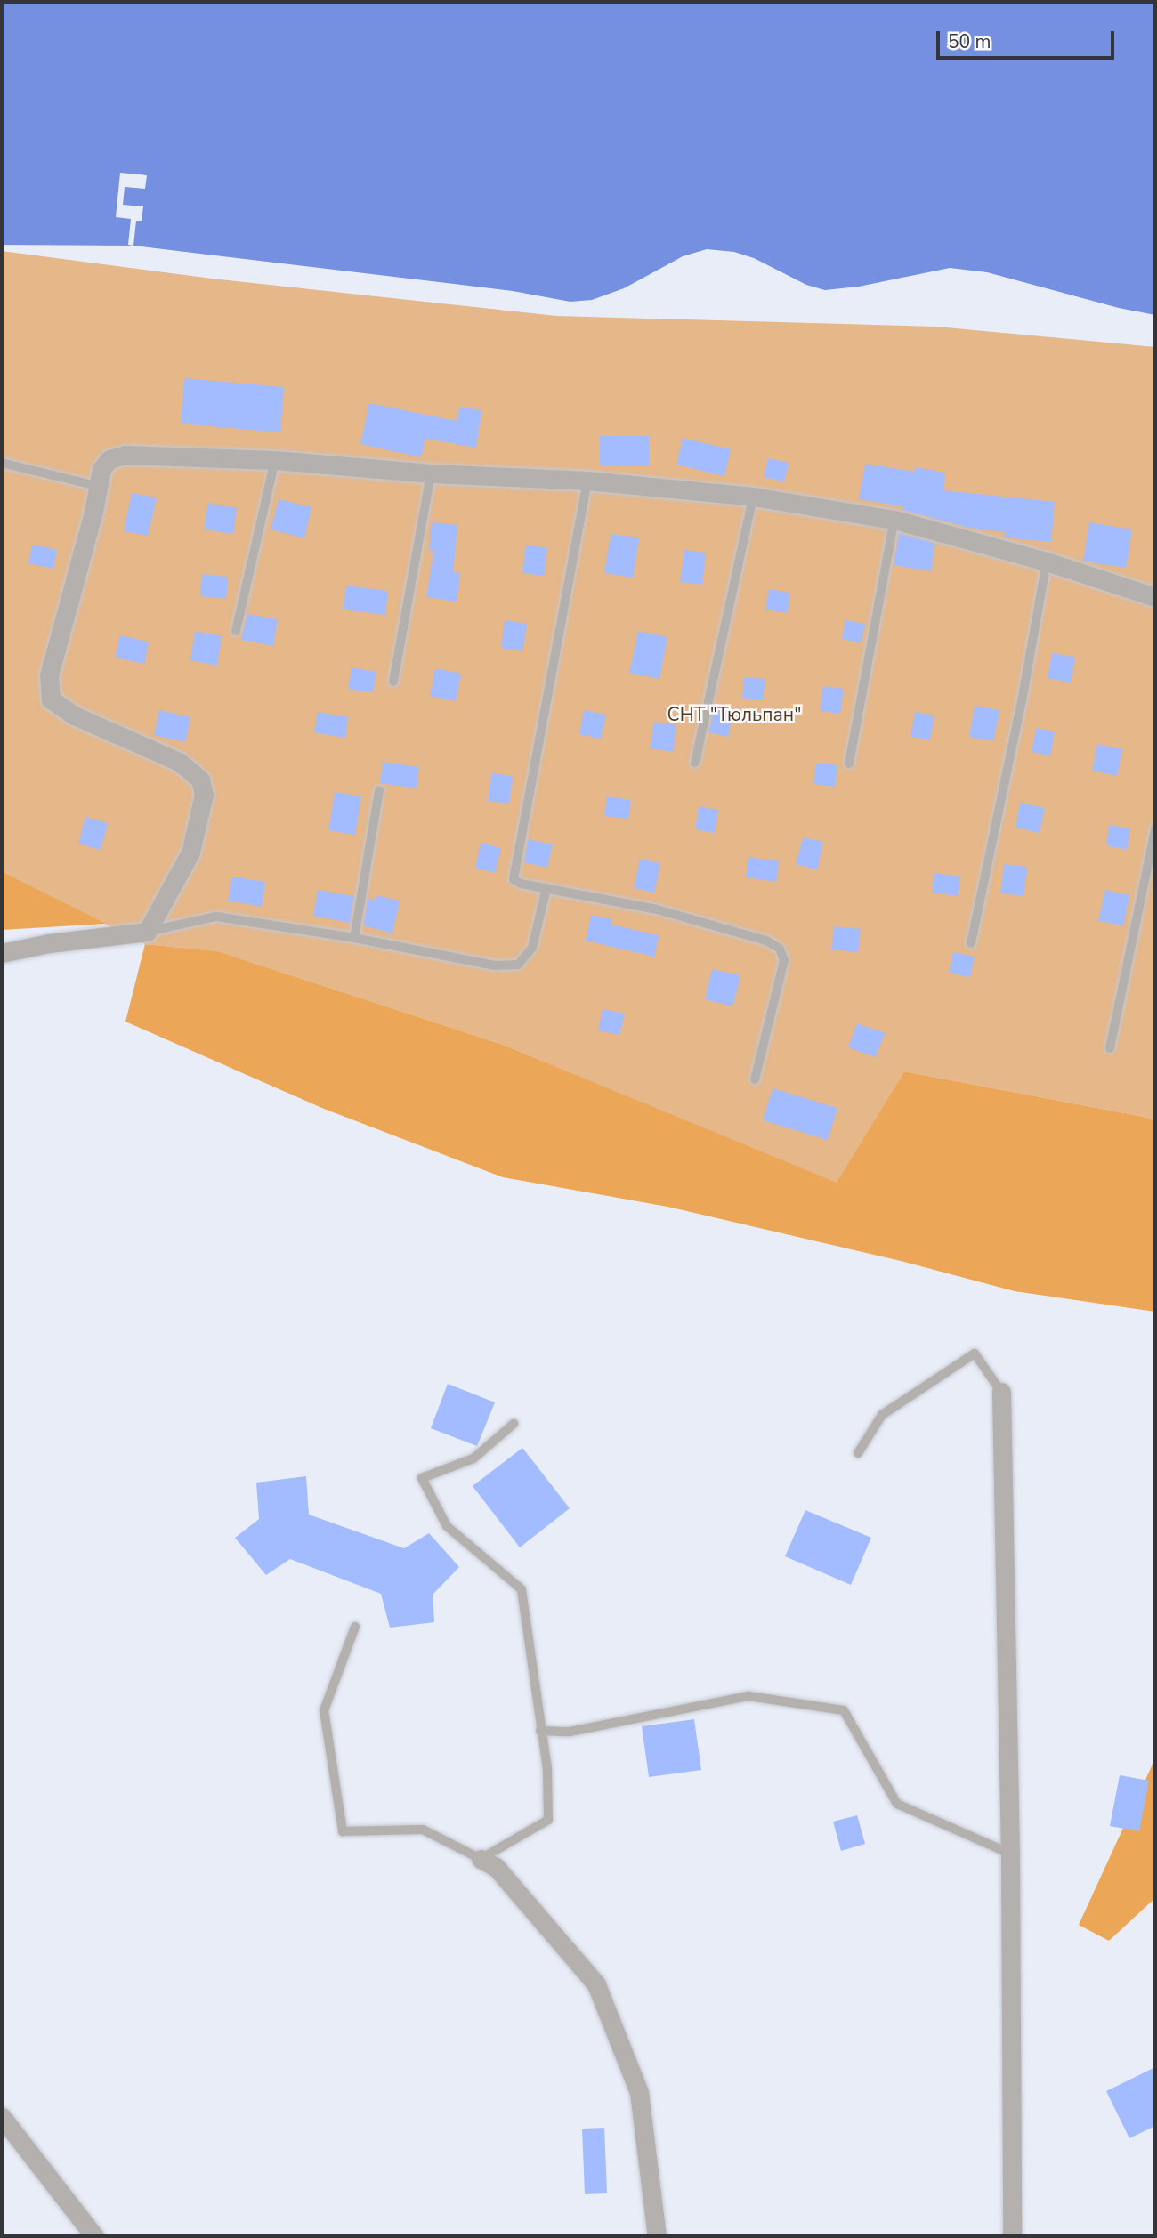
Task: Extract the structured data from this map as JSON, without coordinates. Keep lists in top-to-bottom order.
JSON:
{
  "parks": ["СНТ \"Тюльпан\""],
  "scale_bar": "50 m"
}
